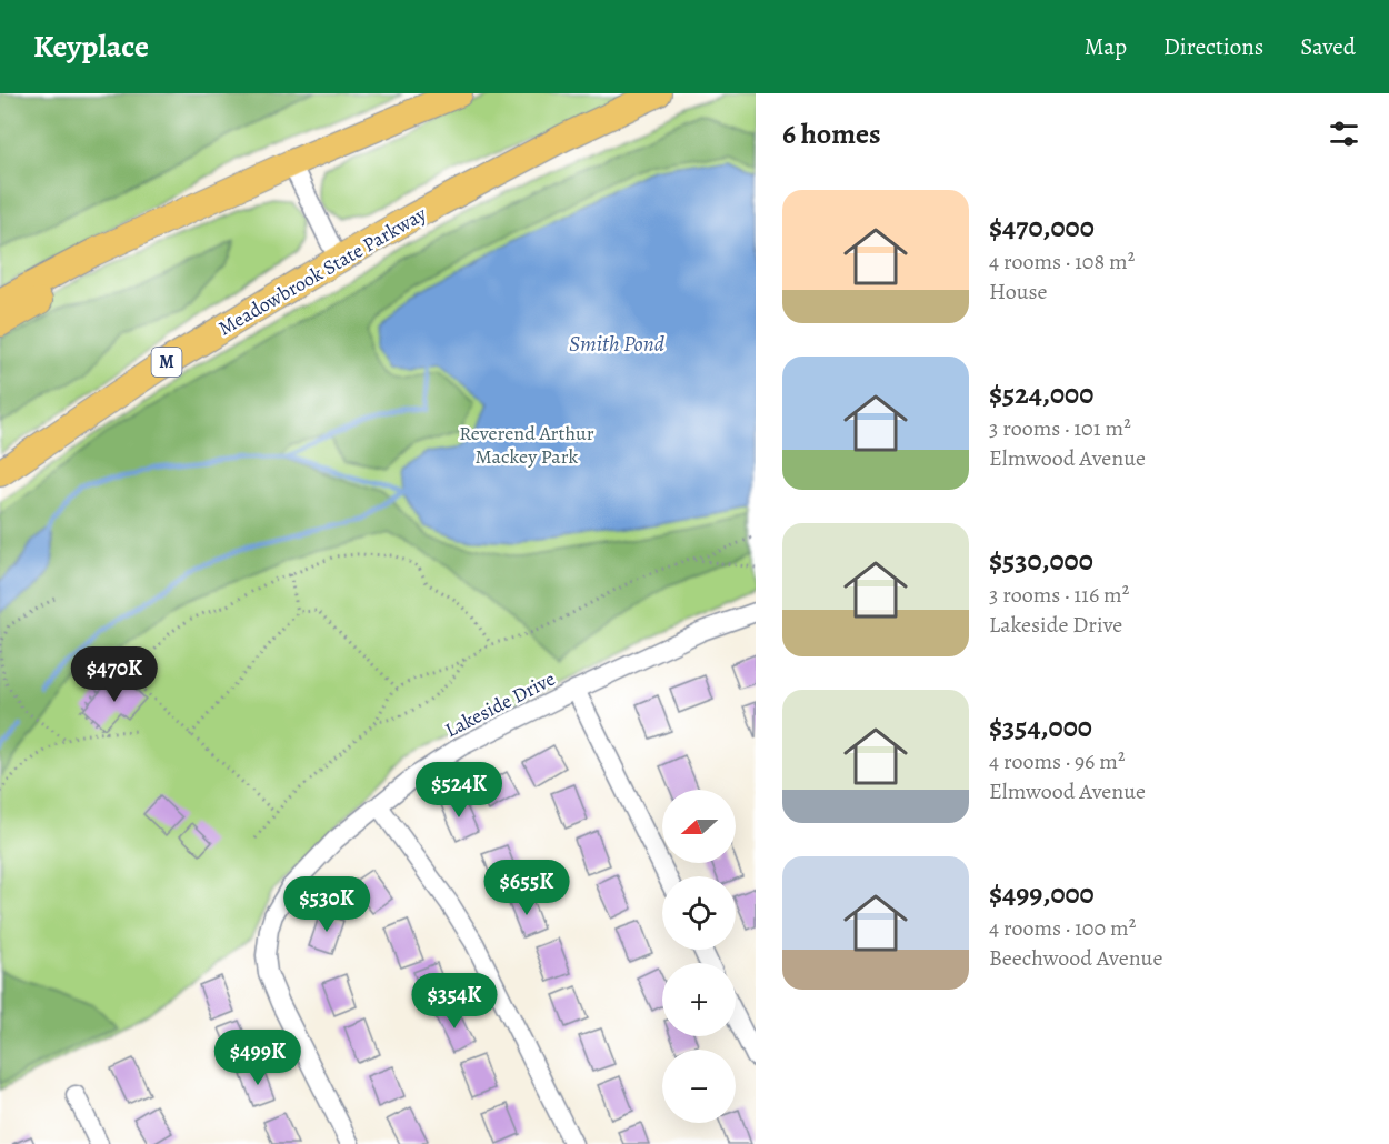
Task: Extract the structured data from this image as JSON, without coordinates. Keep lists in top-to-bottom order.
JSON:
{
  "streets": {
    "highway": ["Meadowbrook State Parkway", "M"],
    "street": ["Lakeside Drive"]
  },
  "water": ["Smith Pond"],
  "parks": ["Reverend Arthur Mackey Park"],
  "north": "left",
  "page": {
    "header": "Keyplace",
    "nav": ["Map", "Directions", "Saved"],
    "heading": "6 homes",
    "list": [
      {
        "name": "$470,000",
        "note": "4 rooms · 108 m² · House"
      },
      {
        "name": "$524,000",
        "note": "3 rooms · 101 m² · Elmwood Avenue"
      },
      {
        "name": "$530,000",
        "note": "3 rooms · 116 m² · Lakeside Drive"
      },
      {
        "name": "$354,000",
        "note": "4 rooms · 96 m² · Elmwood Avenue"
      },
      {
        "name": "$499,000",
        "note": "4 rooms · 100 m² · Beechwood Avenue"
      }
    ],
    "price": [
      "$470K",
      "$524K",
      "$655K",
      "$530K",
      "$354K",
      "$499K"
    ],
    "map_buttons": ["+", "−"]
  }
}
